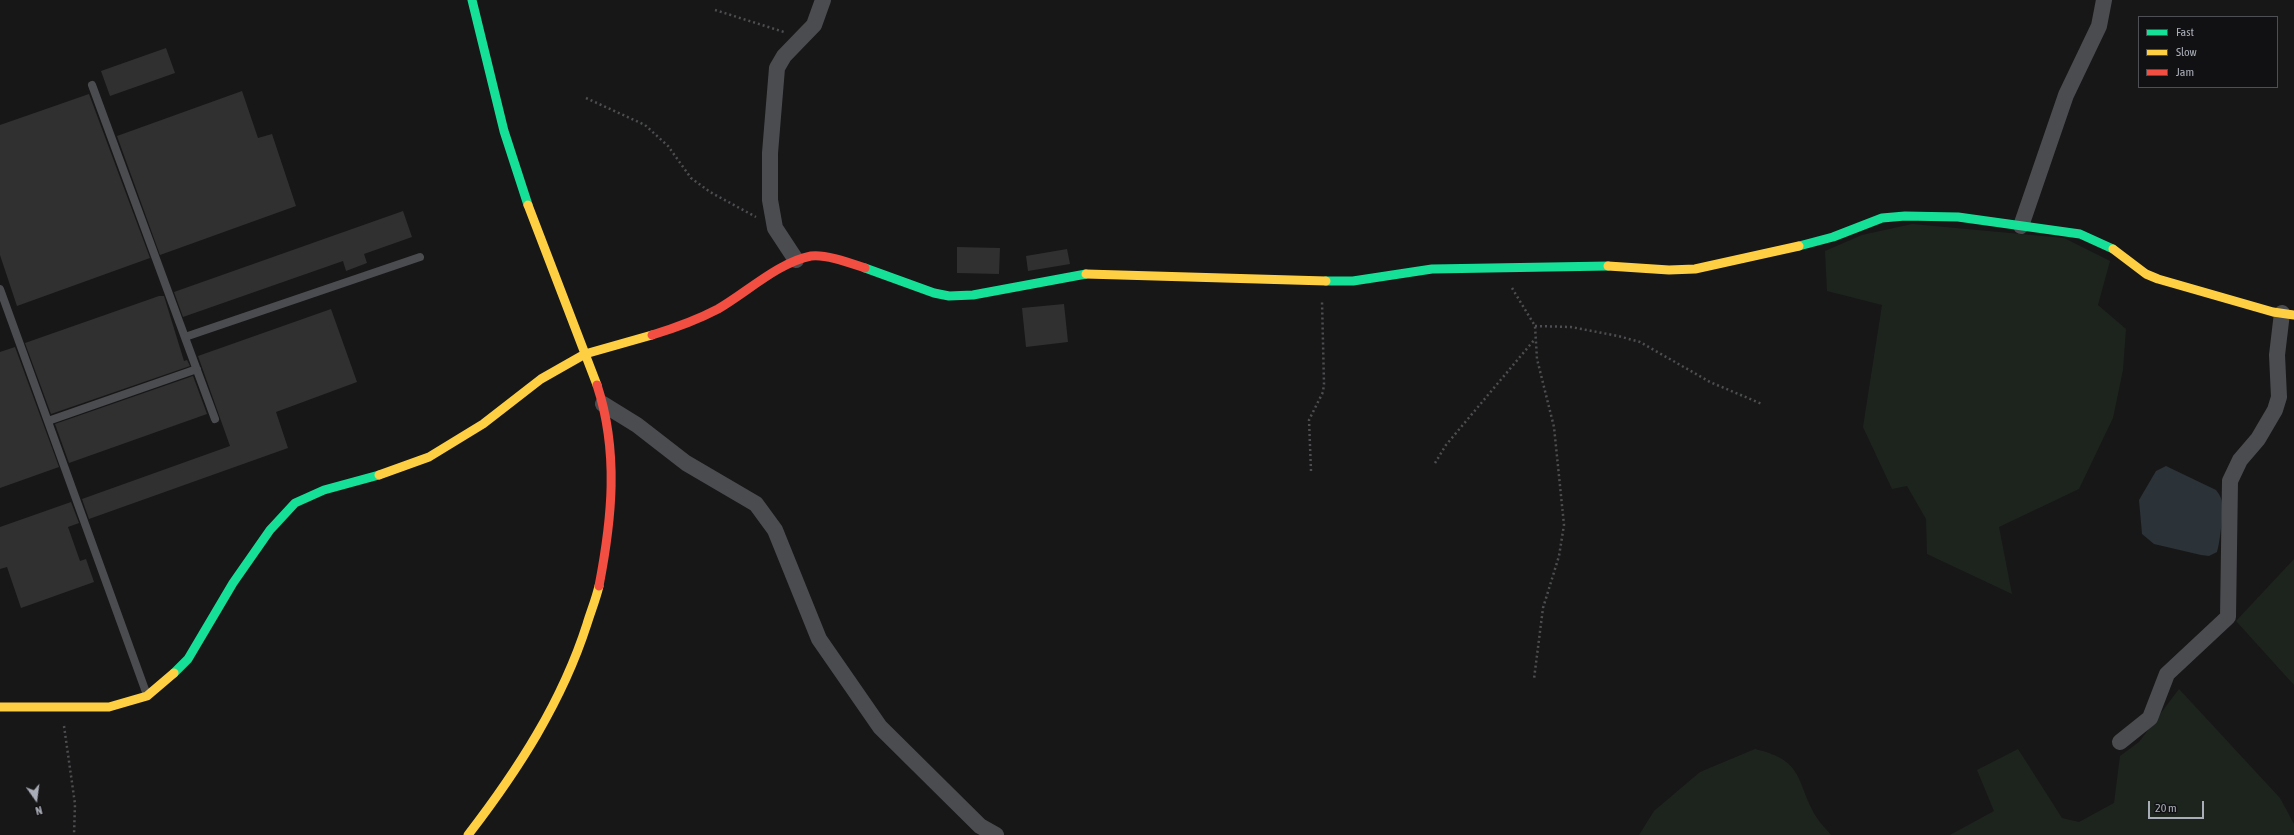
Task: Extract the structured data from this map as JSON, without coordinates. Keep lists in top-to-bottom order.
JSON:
{
  "legend": ["Fast", "Slow", "Jam"],
  "scale_bar": "20 m",
  "north": "bottom"
}
